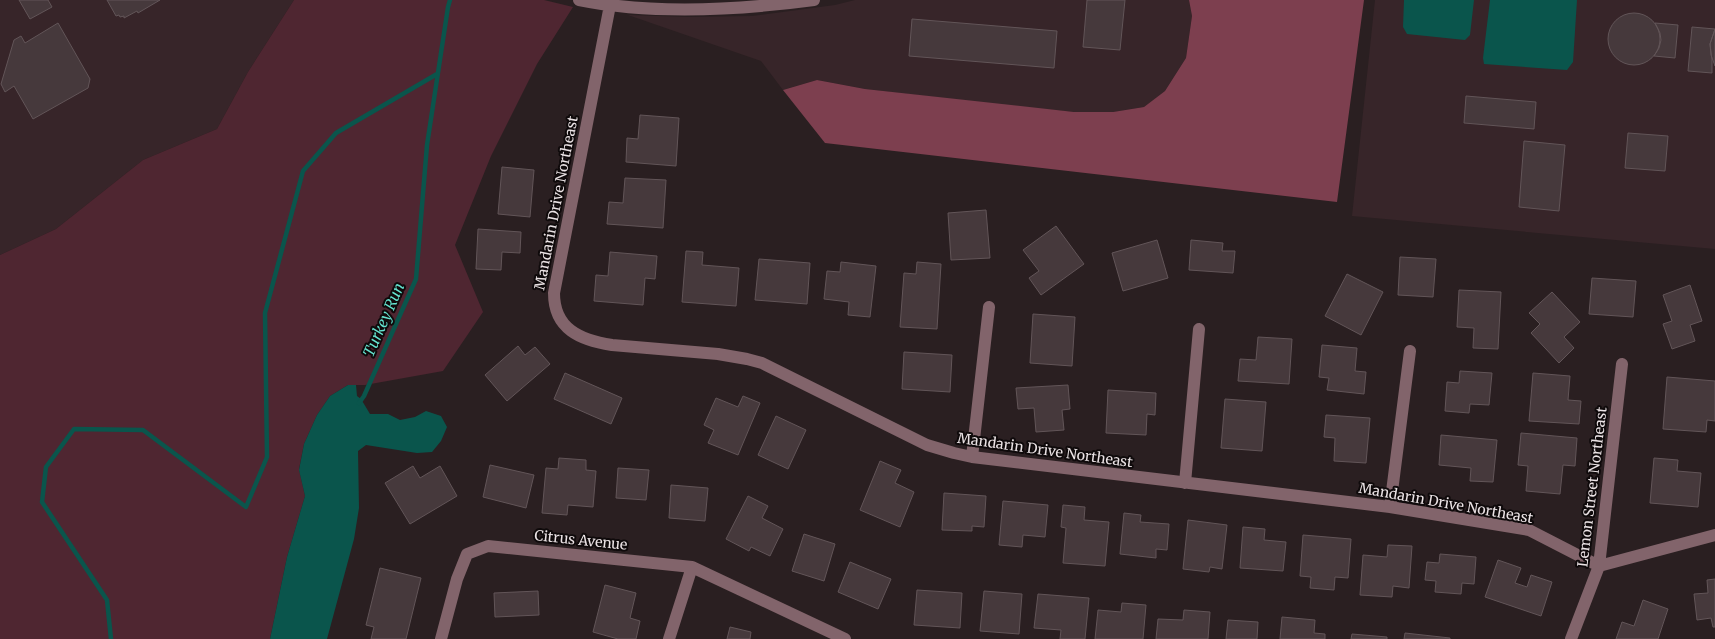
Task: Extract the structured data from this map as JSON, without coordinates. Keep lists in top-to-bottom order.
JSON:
{
  "streets": {
    "street": ["Mandarin Drive Northeast", "Lemon Street Northeast", "Citrus Avenue"]
  },
  "crossings": [
    ["Mandarin Drive Northeast", "Lemon Street Northeast"]
  ],
  "water": ["Turkey Run"]
}
